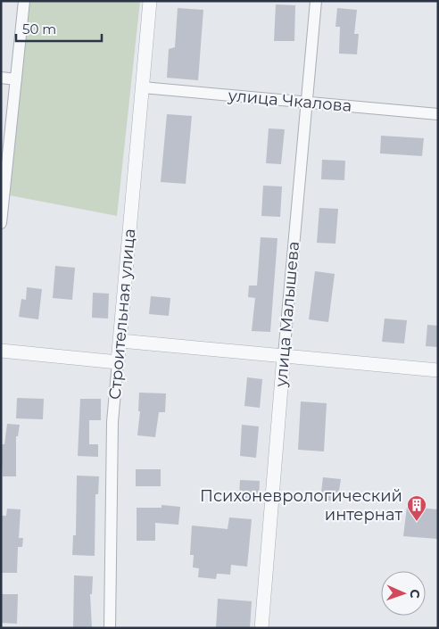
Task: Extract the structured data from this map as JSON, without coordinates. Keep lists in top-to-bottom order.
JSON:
{
  "streets": {
    "street": ["улица Чкалова", "Строительная улица", "улица Малышева"]
  },
  "crossings": [
    ["улица Чкалова", "Строительная улица"],
    ["улица Чкалова", "улица Малышева"]
  ],
  "places": {
    "building": ["Психоневрологический интернат"]
  },
  "scale_bar": "50 m",
  "north": "right"
}
